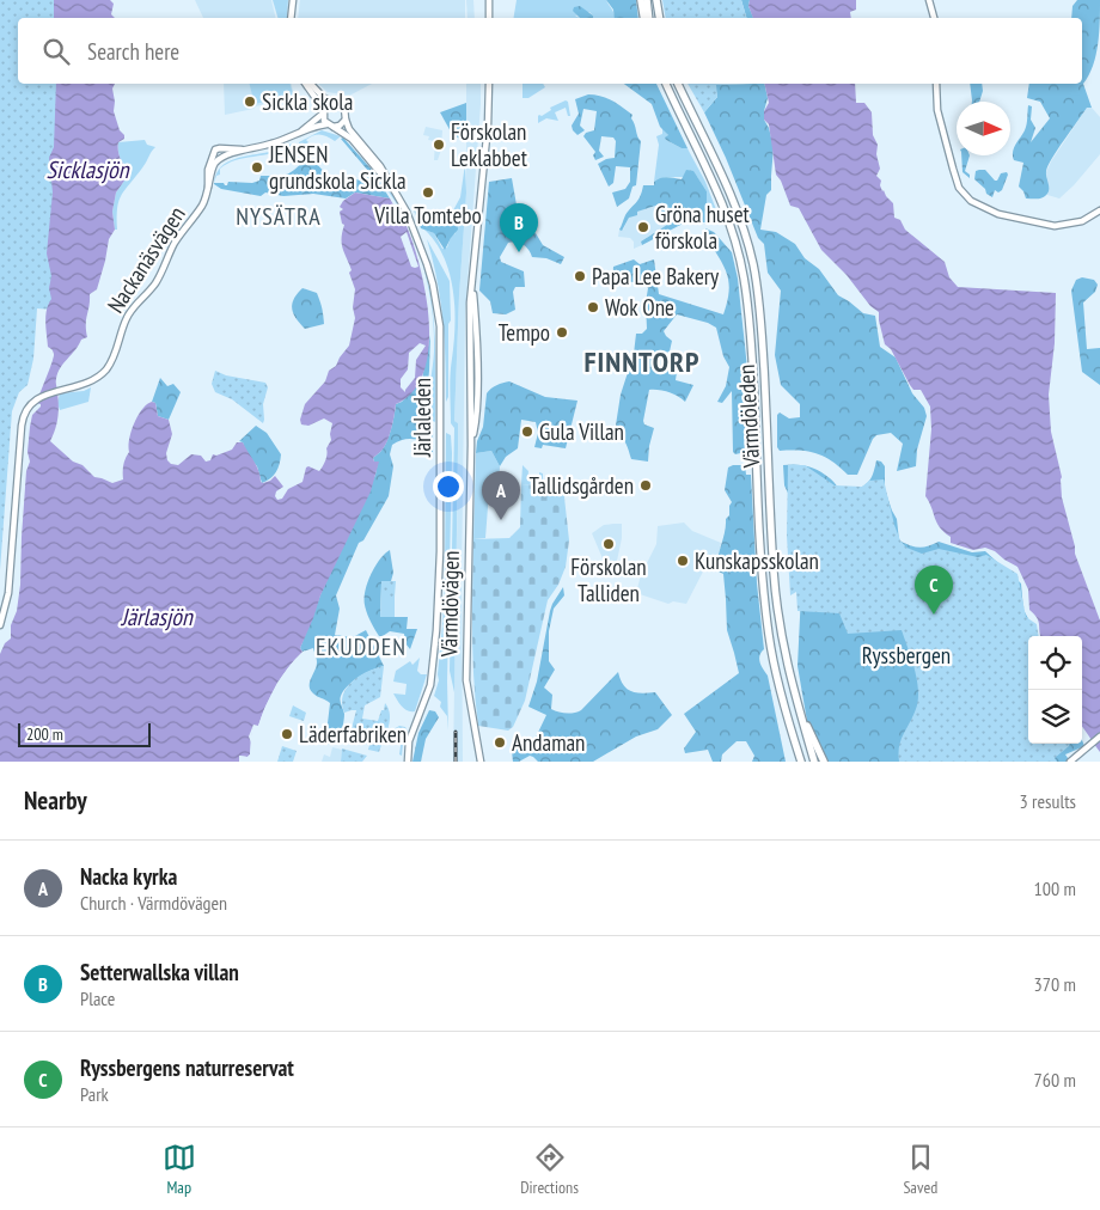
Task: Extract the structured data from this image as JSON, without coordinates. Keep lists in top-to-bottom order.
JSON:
{
  "streets": {
    "highway": ["Värmdöleden"],
    "main road": ["Nackanäsvägen", "Järlaleden", "Värmdövägen"]
  },
  "districts": ["NYSÄTRA", "FINNTORP", "EKUDDEN"],
  "water": ["Sicklasjön", "Järlasjön"],
  "parks": ["Ryssbergen"],
  "places": [
    "Sickla skola",
    "Förskolan Leklabbet",
    "JENSEN grundskola Sickla",
    "Villa Tomtebo",
    "Gröna huset förskola",
    "Papa Lee Bakery",
    "Wok One",
    "Tempo",
    "Gula Villan",
    "Tallidsgården",
    "Förskolan Talliden",
    "Kunskapsskolan",
    "Läderfabriken",
    "Andaman"
  ],
  "scale_bar": "200 m",
  "north": "right",
  "page": {
    "search": "Search here",
    "pins": ["B", "A", "C"],
    "scale": "200 m",
    "heading": ["Nearby", "3 results"],
    "list": [
      {
        "mark": "A",
        "name": "Nacka kyrka",
        "note": "Church · Värmdövägen",
        "value": "100 m"
      },
      {
        "mark": "B",
        "name": "Setterwallska villan",
        "note": "Place",
        "value": "370 m"
      },
      {
        "mark": "C",
        "name": "Ryssbergens naturreservat",
        "note": "Park",
        "value": "760 m"
      }
    ],
    "nav": ["Map", "Directions", "Saved"]
  }
}
